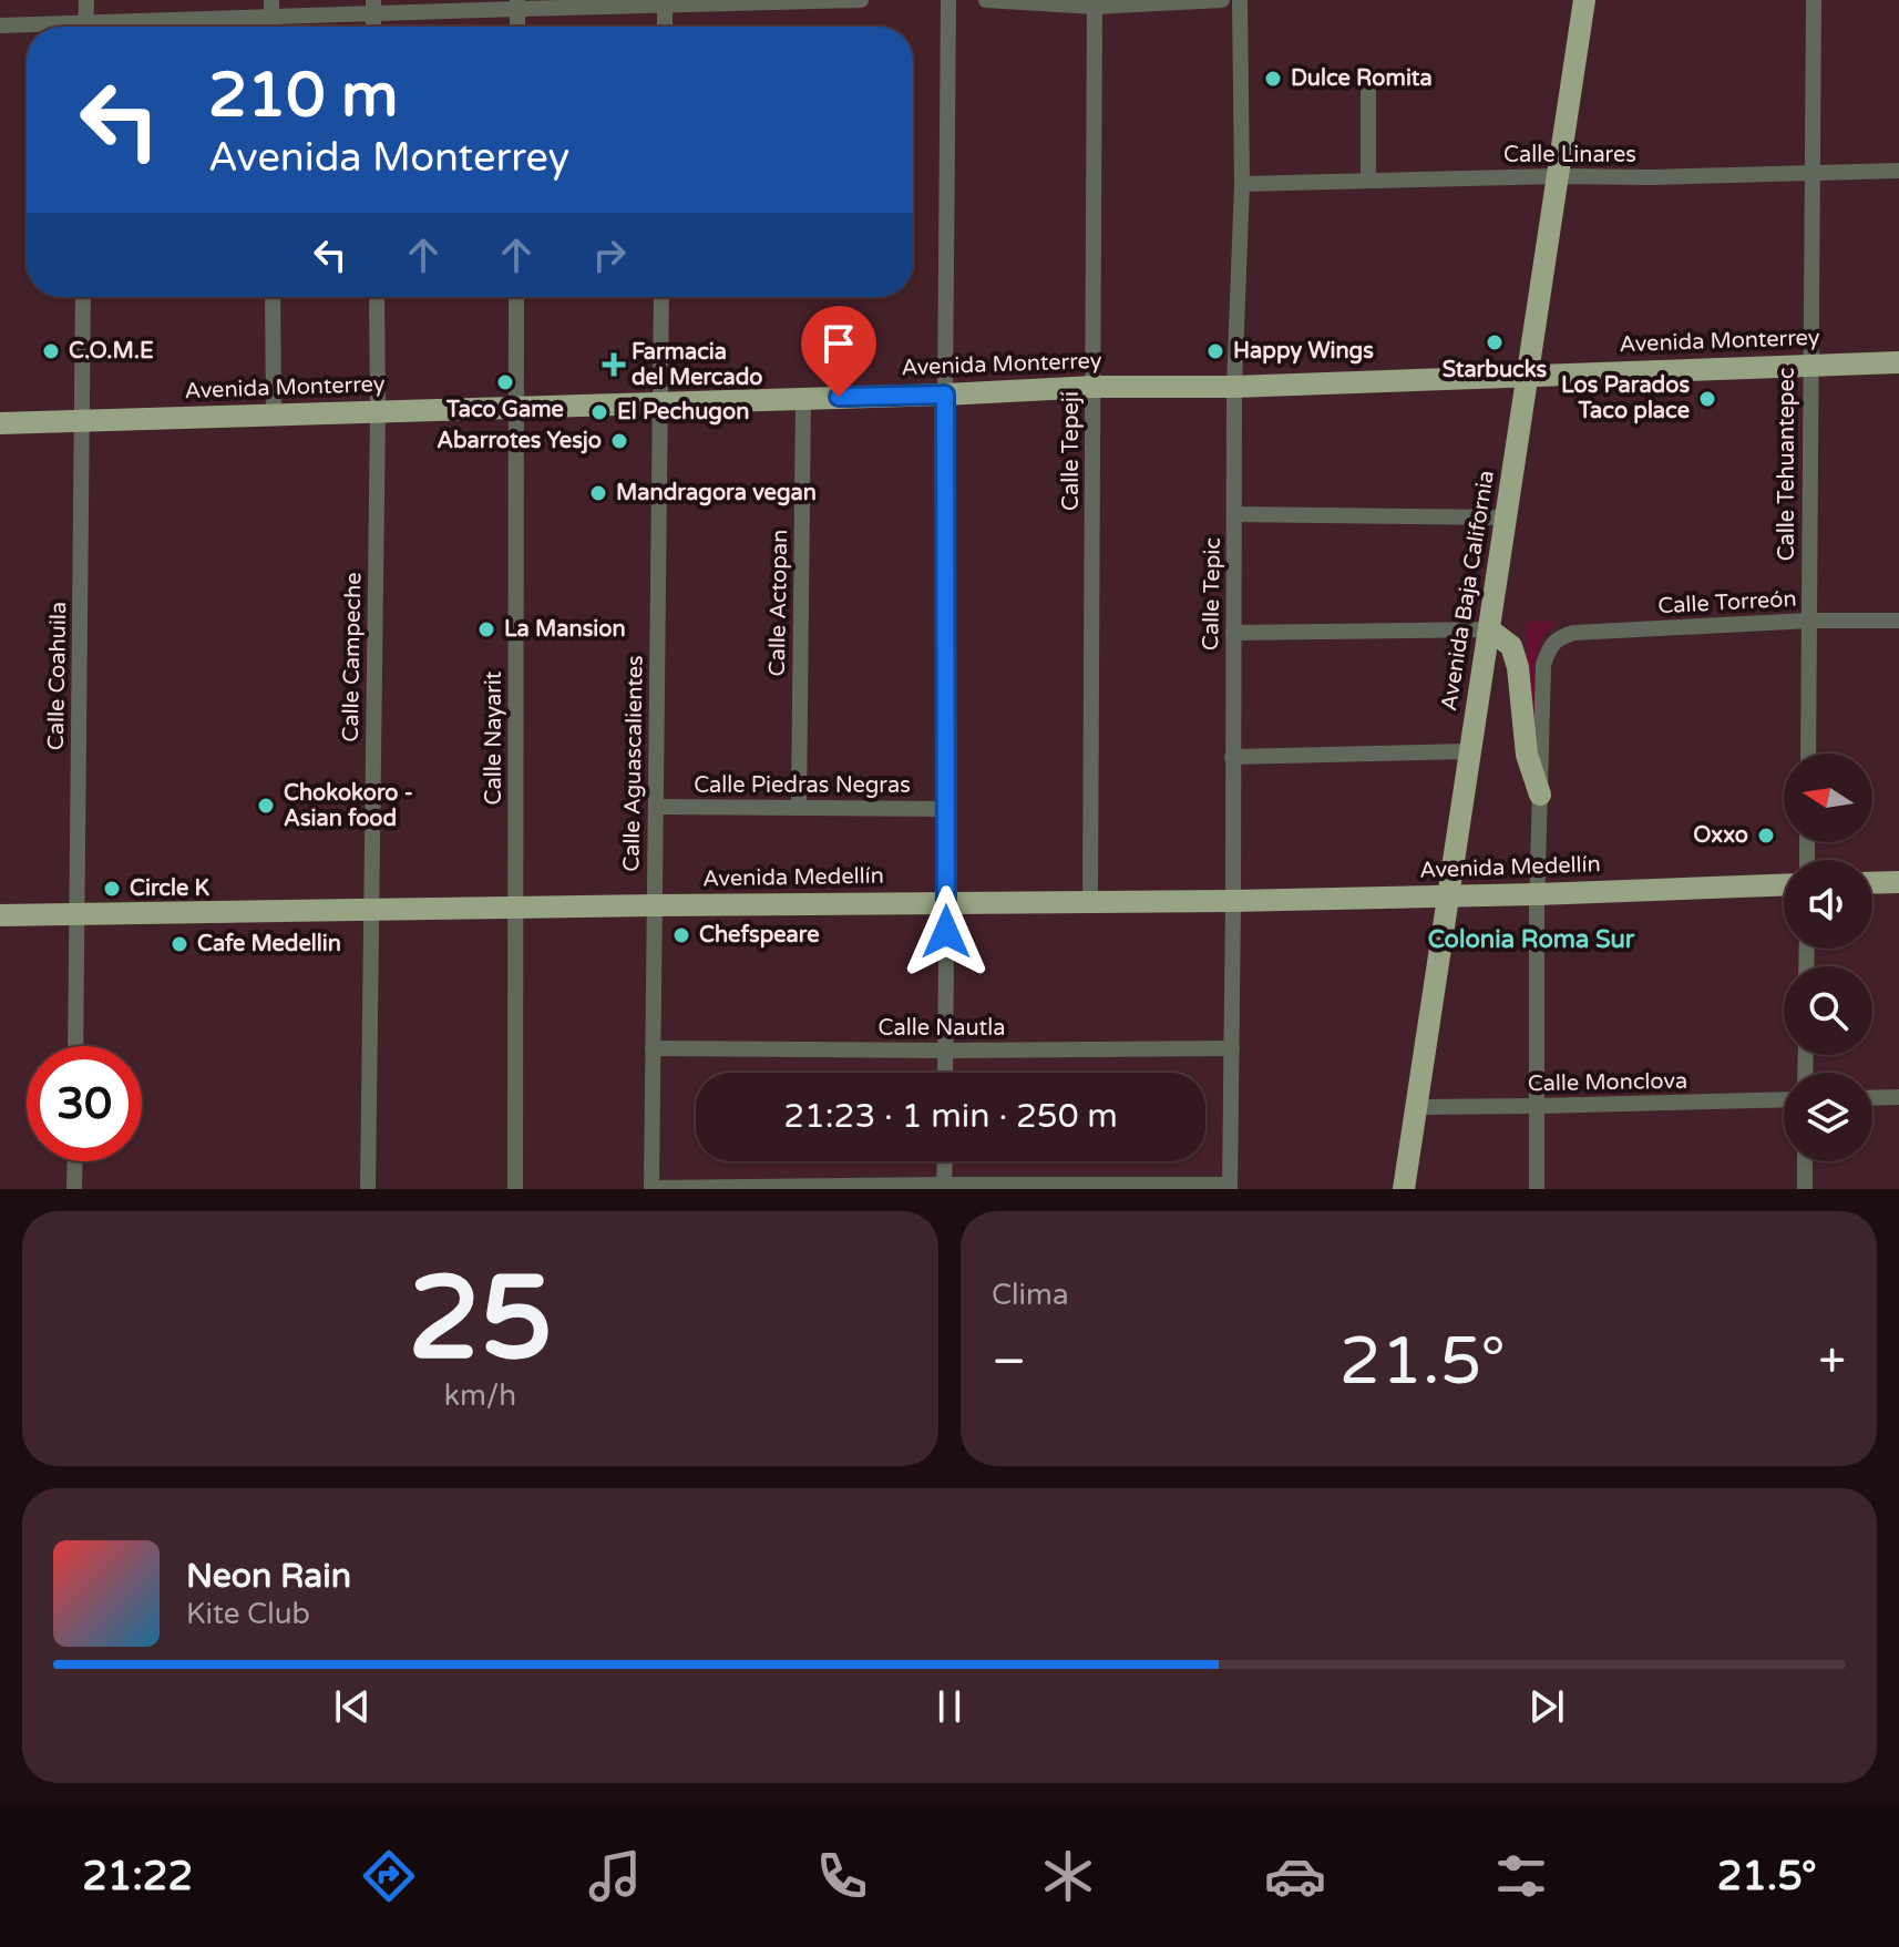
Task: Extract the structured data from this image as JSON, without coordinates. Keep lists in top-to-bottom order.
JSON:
{
  "streets": {
    "main road": ["Avenida Monterrey", "Avenida Baja California", "Avenida Medellín"],
    "street": [
      "Calle Linares",
      "Calle Tepeji",
      "Calle Tehuantepec",
      "Calle Tepic",
      "Calle Actopan",
      "Calle Torreón",
      "Calle Campeche",
      "Calle Coahuila",
      "Calle Nayarit",
      "Calle Aguascalientes",
      "Calle Piedras Negras",
      "Calle Nautla",
      "Calle Monclova"
    ]
  },
  "crossings": [
    ["Calle Linares", "Calle Tehuantepec"],
    ["Calle Linares", "Avenida Baja California"],
    ["Calle Linares", "Calle Tepic"],
    ["Avenida Monterrey", "Calle Tepeji"],
    ["Avenida Monterrey", "Calle Tehuantepec"],
    ["Avenida Monterrey", "Avenida Baja California"],
    ["Avenida Monterrey", "Calle Tepic"],
    ["Avenida Monterrey", "Calle Actopan"],
    ["Avenida Monterrey", "Calle Campeche"],
    ["Avenida Monterrey", "Calle Coahuila"],
    ["Avenida Monterrey", "Calle Nayarit"],
    ["Avenida Monterrey", "Calle Aguascalientes"],
    ["Calle Tepeji", "Avenida Medellín"],
    ["Calle Tehuantepec", "Calle Torreón"],
    ["Avenida Baja California", "Avenida Medellín"],
    ["Avenida Baja California", "Calle Monclova"],
    ["Calle Tepic", "Avenida Medellín"],
    ["Calle Tepic", "Calle Nautla"],
    ["Calle Actopan", "Calle Piedras Negras"],
    ["Calle Campeche", "Avenida Medellín"],
    ["Calle Coahuila", "Avenida Medellín"],
    ["Calle Nayarit", "Avenida Medellín"],
    ["Calle Aguascalientes", "Calle Piedras Negras"],
    ["Calle Aguascalientes", "Avenida Medellín"],
    ["Calle Aguascalientes", "Calle Nautla"]
  ],
  "districts": ["Colonia Roma Sur"],
  "places": {
    "other": [
      "Dulce Romita",
      "Starbucks",
      "C.O.M.E",
      "Happy Wings",
      "Taco Game",
      "Los Parados Taco place",
      "El Pechugon",
      "Abarrotes Yesjo",
      "Mandragora vegan",
      "La Mansion",
      "Chokokoro - Asian food",
      "Oxxo",
      "Circle K",
      "Chefspeare",
      "Cafe Medellin"
    ],
    "health": ["Farmacia del Mercado"]
  },
  "north": "left",
  "page": {
    "turn": ["210 m", "Avenida Monterrey"],
    "limit": "30",
    "trip": "21:23 · 1 min · 250 m",
    "tile": [
      ["25", "km/h"],
      "Clima"
    ],
    "heat": ["−", "21.5°", "+"],
    "song": ["Neon Rain", "Kite Club"],
    "tabs": ["21:22", "21.5°"]
  }
}
